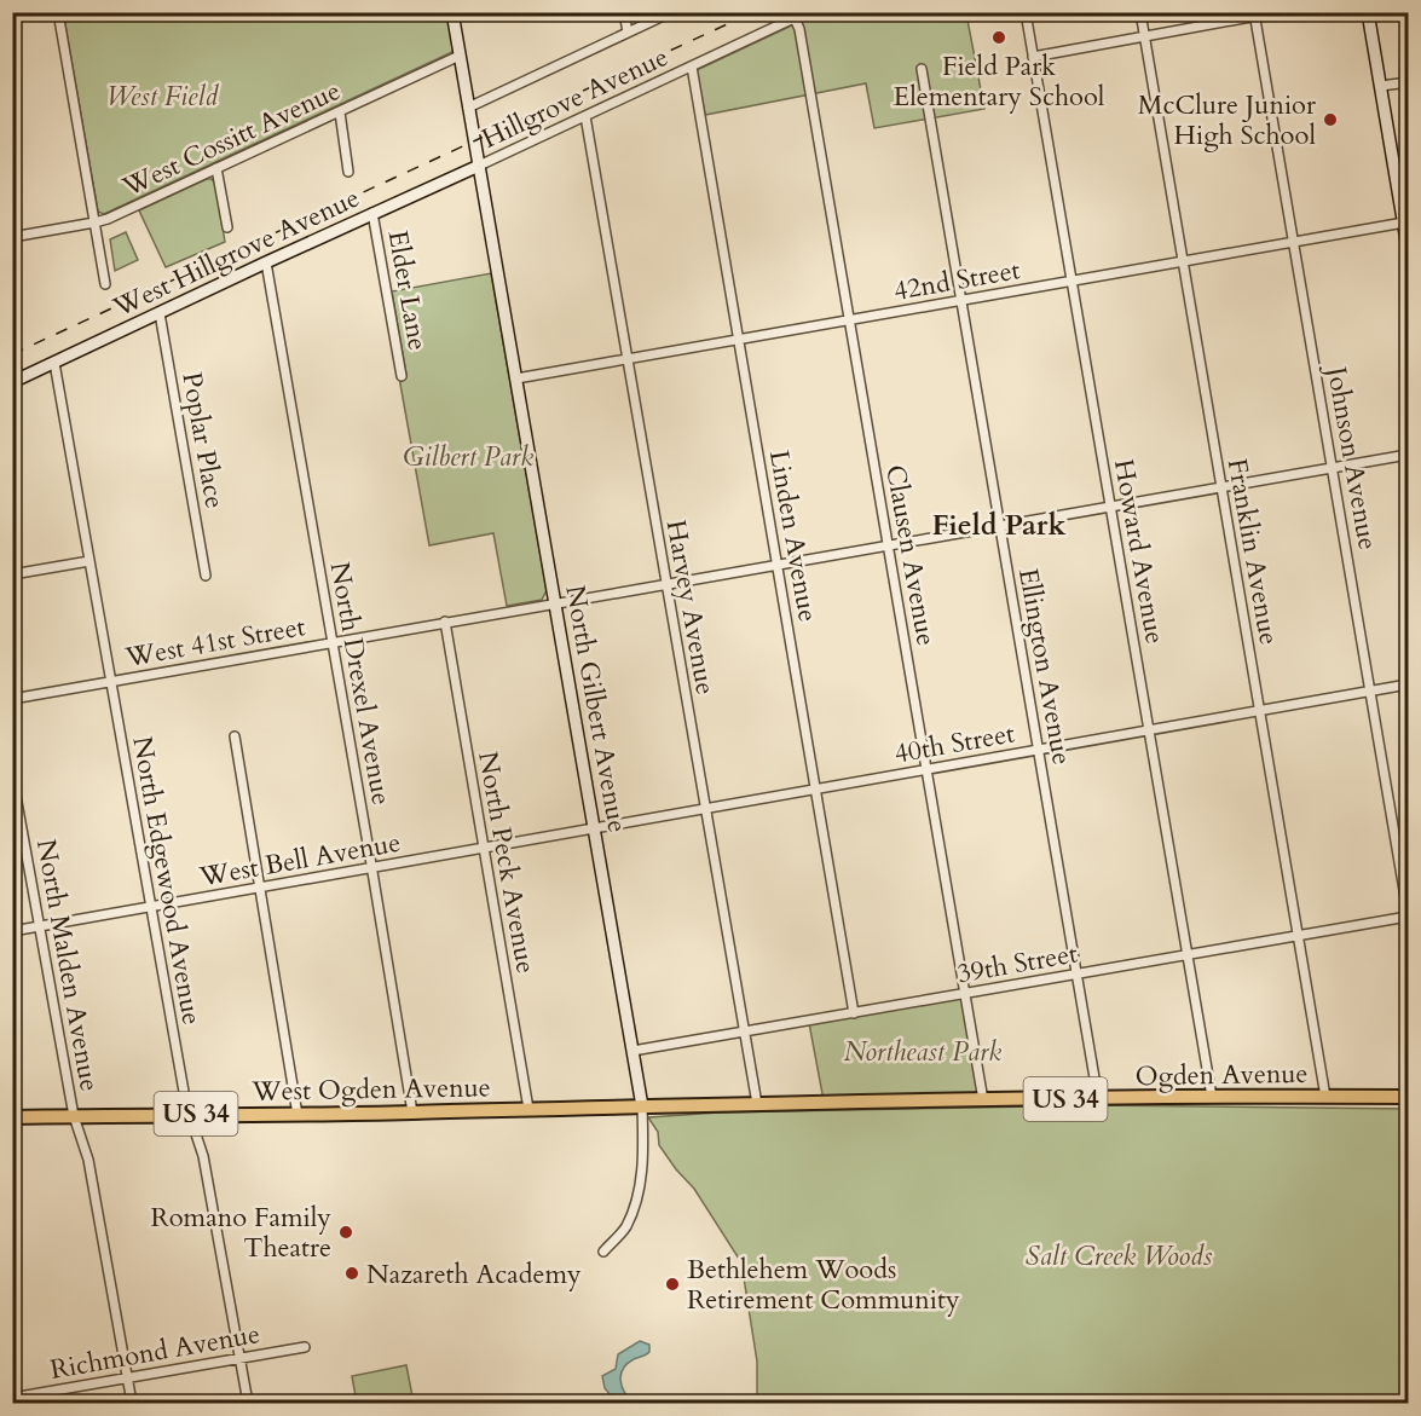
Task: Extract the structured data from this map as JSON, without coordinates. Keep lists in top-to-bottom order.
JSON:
{
  "streets": {
    "main road": ["Ogden Avenue", "West Ogden Avenue", "US 34"],
    "street": [
      "Hillgrove Avenue",
      "West Cossitt Avenue",
      "West Hillgrove Avenue",
      "42nd Street",
      "Elder Lane",
      "Poplar Place",
      "Johnson Avenue",
      "Linden Avenue",
      "Howard Avenue",
      "Franklin Avenue",
      "Clausen Avenue",
      "Harvey Avenue",
      "West 41st Street",
      "Ellington Avenue",
      "North Drexel Avenue",
      "North Gilbert Avenue",
      "40th Street",
      "West Bell Avenue",
      "North Peck Avenue",
      "North Edgewood Avenue",
      "39th Street",
      "North Malden Avenue",
      "Richmond Avenue"
    ]
  },
  "crossings": [
    ["Hillgrove Avenue", "West Hillgrove Avenue"],
    ["Hillgrove Avenue", "Linden Avenue"],
    ["Hillgrove Avenue", "Clausen Avenue"],
    ["Hillgrove Avenue", "Harvey Avenue"],
    ["Hillgrove Avenue", "North Gilbert Avenue"],
    ["West Cossitt Avenue", "North Gilbert Avenue"],
    ["West Hillgrove Avenue", "Elder Lane"],
    ["West Hillgrove Avenue", "Poplar Place"],
    ["West Hillgrove Avenue", "North Drexel Avenue"],
    ["West Hillgrove Avenue", "North Gilbert Avenue"],
    ["West Hillgrove Avenue", "North Edgewood Avenue"],
    ["42nd Street", "Johnson Avenue"],
    ["42nd Street", "Linden Avenue"],
    ["42nd Street", "Howard Avenue"],
    ["42nd Street", "Franklin Avenue"],
    ["42nd Street", "Clausen Avenue"],
    ["42nd Street", "Harvey Avenue"],
    ["42nd Street", "Ellington Avenue"],
    ["42nd Street", "North Gilbert Avenue"],
    ["Johnson Avenue", "West 41st Street"],
    ["Johnson Avenue", "40th Street"],
    ["Johnson Avenue", "39th Street"],
    ["Linden Avenue", "West 41st Street"],
    ["Linden Avenue", "40th Street"],
    ["Linden Avenue", "39th Street"],
    ["Howard Avenue", "West 41st Street"],
    ["Howard Avenue", "40th Street"],
    ["Howard Avenue", "39th Street"],
    ["Howard Avenue", "Ogden Avenue"],
    ["Franklin Avenue", "West 41st Street"],
    ["Franklin Avenue", "40th Street"],
    ["Franklin Avenue", "39th Street"],
    ["Franklin Avenue", "Ogden Avenue"],
    ["Clausen Avenue", "West 41st Street"],
    ["Clausen Avenue", "40th Street"],
    ["Clausen Avenue", "39th Street"],
    ["Clausen Avenue", "Ogden Avenue"],
    ["Harvey Avenue", "West 41st Street"],
    ["Harvey Avenue", "40th Street"],
    ["Harvey Avenue", "39th Street"],
    ["Harvey Avenue", "Ogden Avenue"],
    ["West 41st Street", "Ellington Avenue"],
    ["West 41st Street", "North Drexel Avenue"],
    ["West 41st Street", "North Gilbert Avenue"],
    ["West 41st Street", "North Peck Avenue"],
    ["West 41st Street", "North Edgewood Avenue"],
    ["Ellington Avenue", "40th Street"],
    ["Ellington Avenue", "39th Street"],
    ["Ellington Avenue", "Ogden Avenue"],
    ["North Drexel Avenue", "West Bell Avenue"],
    ["North Drexel Avenue", "West Ogden Avenue"],
    ["North Gilbert Avenue", "40th Street"],
    ["North Gilbert Avenue", "West Bell Avenue"],
    ["North Gilbert Avenue", "39th Street"],
    ["North Gilbert Avenue", "Ogden Avenue"],
    ["North Gilbert Avenue", "West Ogden Avenue"],
    ["40th Street", "West Bell Avenue"],
    ["West Bell Avenue", "North Peck Avenue"],
    ["West Bell Avenue", "North Edgewood Avenue"],
    ["West Bell Avenue", "North Malden Avenue"],
    ["North Peck Avenue", "West Ogden Avenue"],
    ["North Edgewood Avenue", "West Ogden Avenue"],
    ["North Edgewood Avenue", "Richmond Avenue"],
    ["North Malden Avenue", "West Ogden Avenue"],
    ["North Malden Avenue", "Richmond Avenue"],
    ["Ogden Avenue", "West Ogden Avenue"]
  ],
  "districts": ["Field Park"],
  "parks": [
    "West Field",
    "Gilbert Park",
    "Northeast Park",
    "Salt Creek Woods"
  ],
  "places": [
    "Field Park Elementary School",
    "McClure Junior High School",
    "Romano Family Theatre",
    "Nazareth Academy",
    "Bethlehem Woods Retirement Community"
  ]
}
